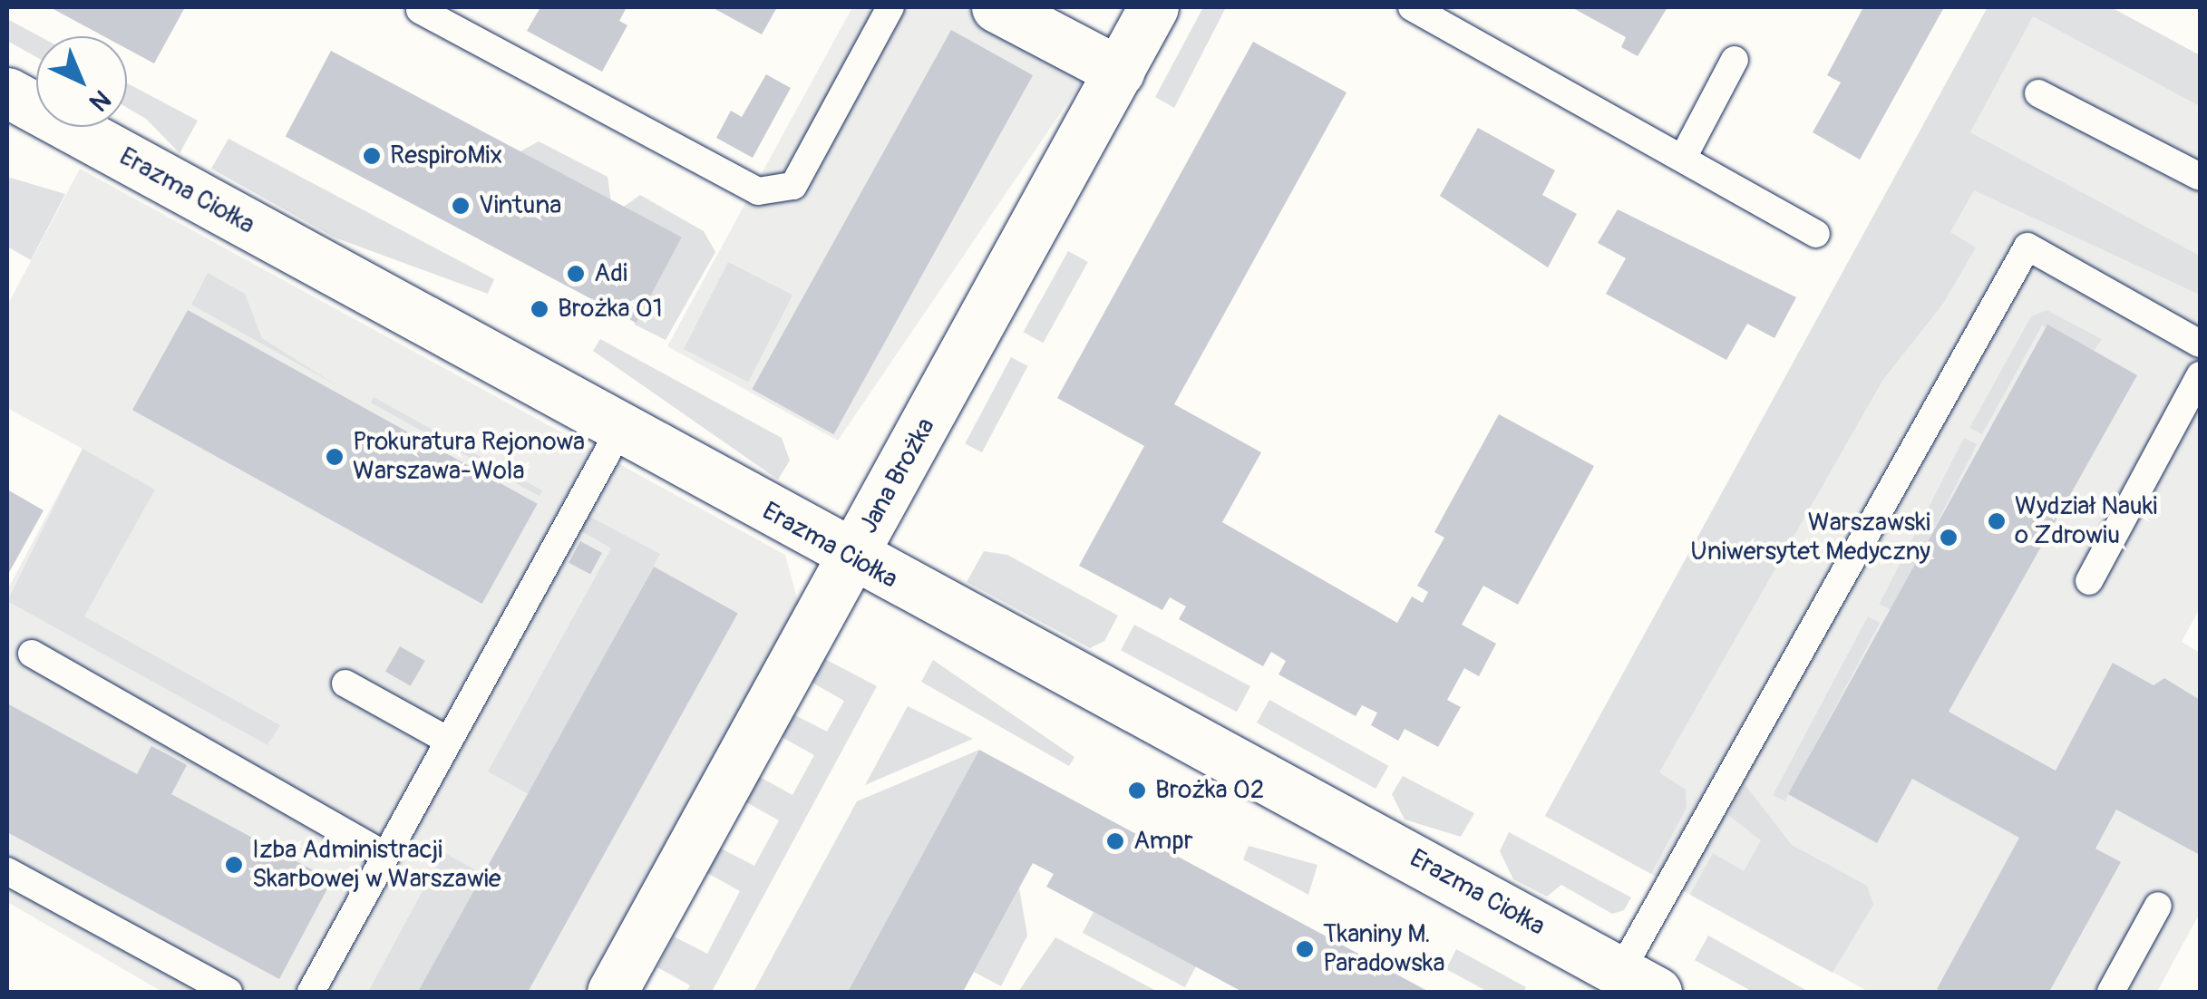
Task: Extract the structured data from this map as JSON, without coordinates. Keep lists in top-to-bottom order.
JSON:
{
  "streets": {
    "street": ["Erazma Ciołka", "Jana Brożka"]
  },
  "crossings": [
    ["Erazma Ciołka", "Jana Brożka"]
  ],
  "places": [
    "RespiroMix",
    "Vintuna",
    "Adi",
    "Brożka 01",
    "Prokuratura Rejonowa Warszawa-Wola",
    "Wydział Nauki o Zdrowiu",
    "Warszawski Uniwersytet Medyczny",
    "Brożka 02",
    "Ampr",
    "Izba Administracji Skarbowej w Warszawie",
    "Tkaniny M. Paradowska"
  ],
  "north": "bottom right"
}
